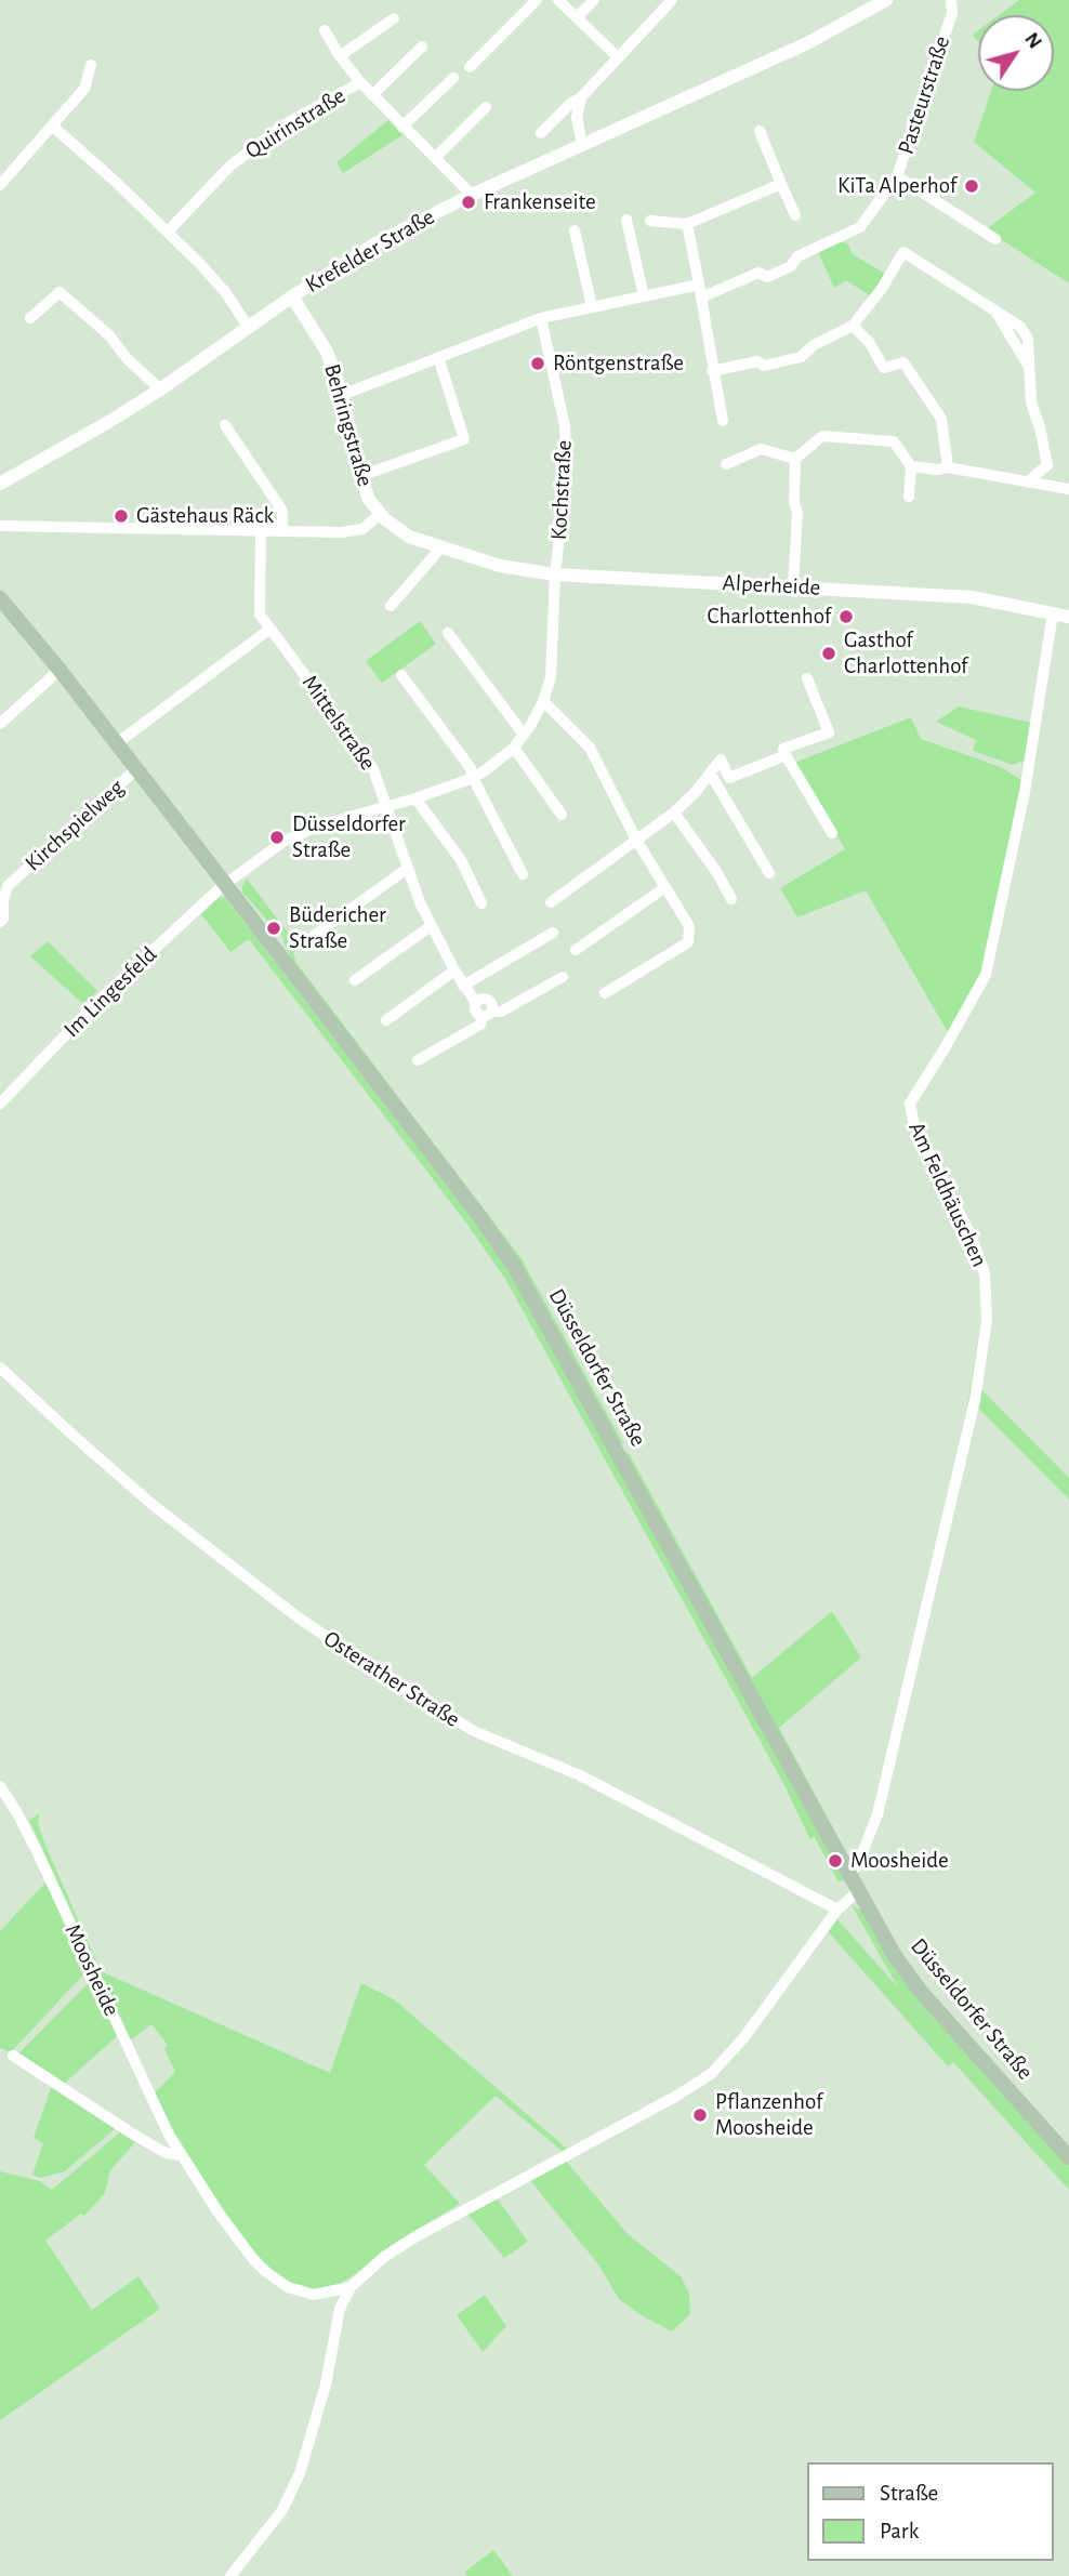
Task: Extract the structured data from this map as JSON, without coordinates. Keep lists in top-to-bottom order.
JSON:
{
  "streets": {
    "main road": ["Düsseldorfer Straße"],
    "street": [
      "Pasteurstraße",
      "Quirinstraße",
      "Krefelder Straße",
      "Behringstraße",
      "Kochstraße",
      "Alperheide",
      "Mittelstraße",
      "Kirchspielweg",
      "Im Lingesfeld",
      "Am Feldhäuschen",
      "Osterather Straße",
      "Moosheide"
    ]
  },
  "crossings": [
    ["Krefelder Straße", "Behringstraße"],
    ["Behringstraße", "Alperheide"],
    ["Kochstraße", "Alperheide"],
    ["Alperheide", "Am Feldhäuschen"],
    ["Kirchspielweg", "Düsseldorfer Straße"],
    ["Im Lingesfeld", "Düsseldorfer Straße"],
    ["Am Feldhäuschen", "Düsseldorfer Straße"]
  ],
  "places": [
    "KiTa Alperhof",
    "Frankenseite",
    "Röntgenstraße",
    "Gästehaus Räck",
    "Charlottenhof",
    "Gasthof Charlottenhof",
    "Düsseldorfer Straße",
    "Büdericher Straße",
    "Moosheide",
    "Pflanzenhof Moosheide"
  ],
  "legend": ["Straße", "Park"],
  "north": "top right"
}
